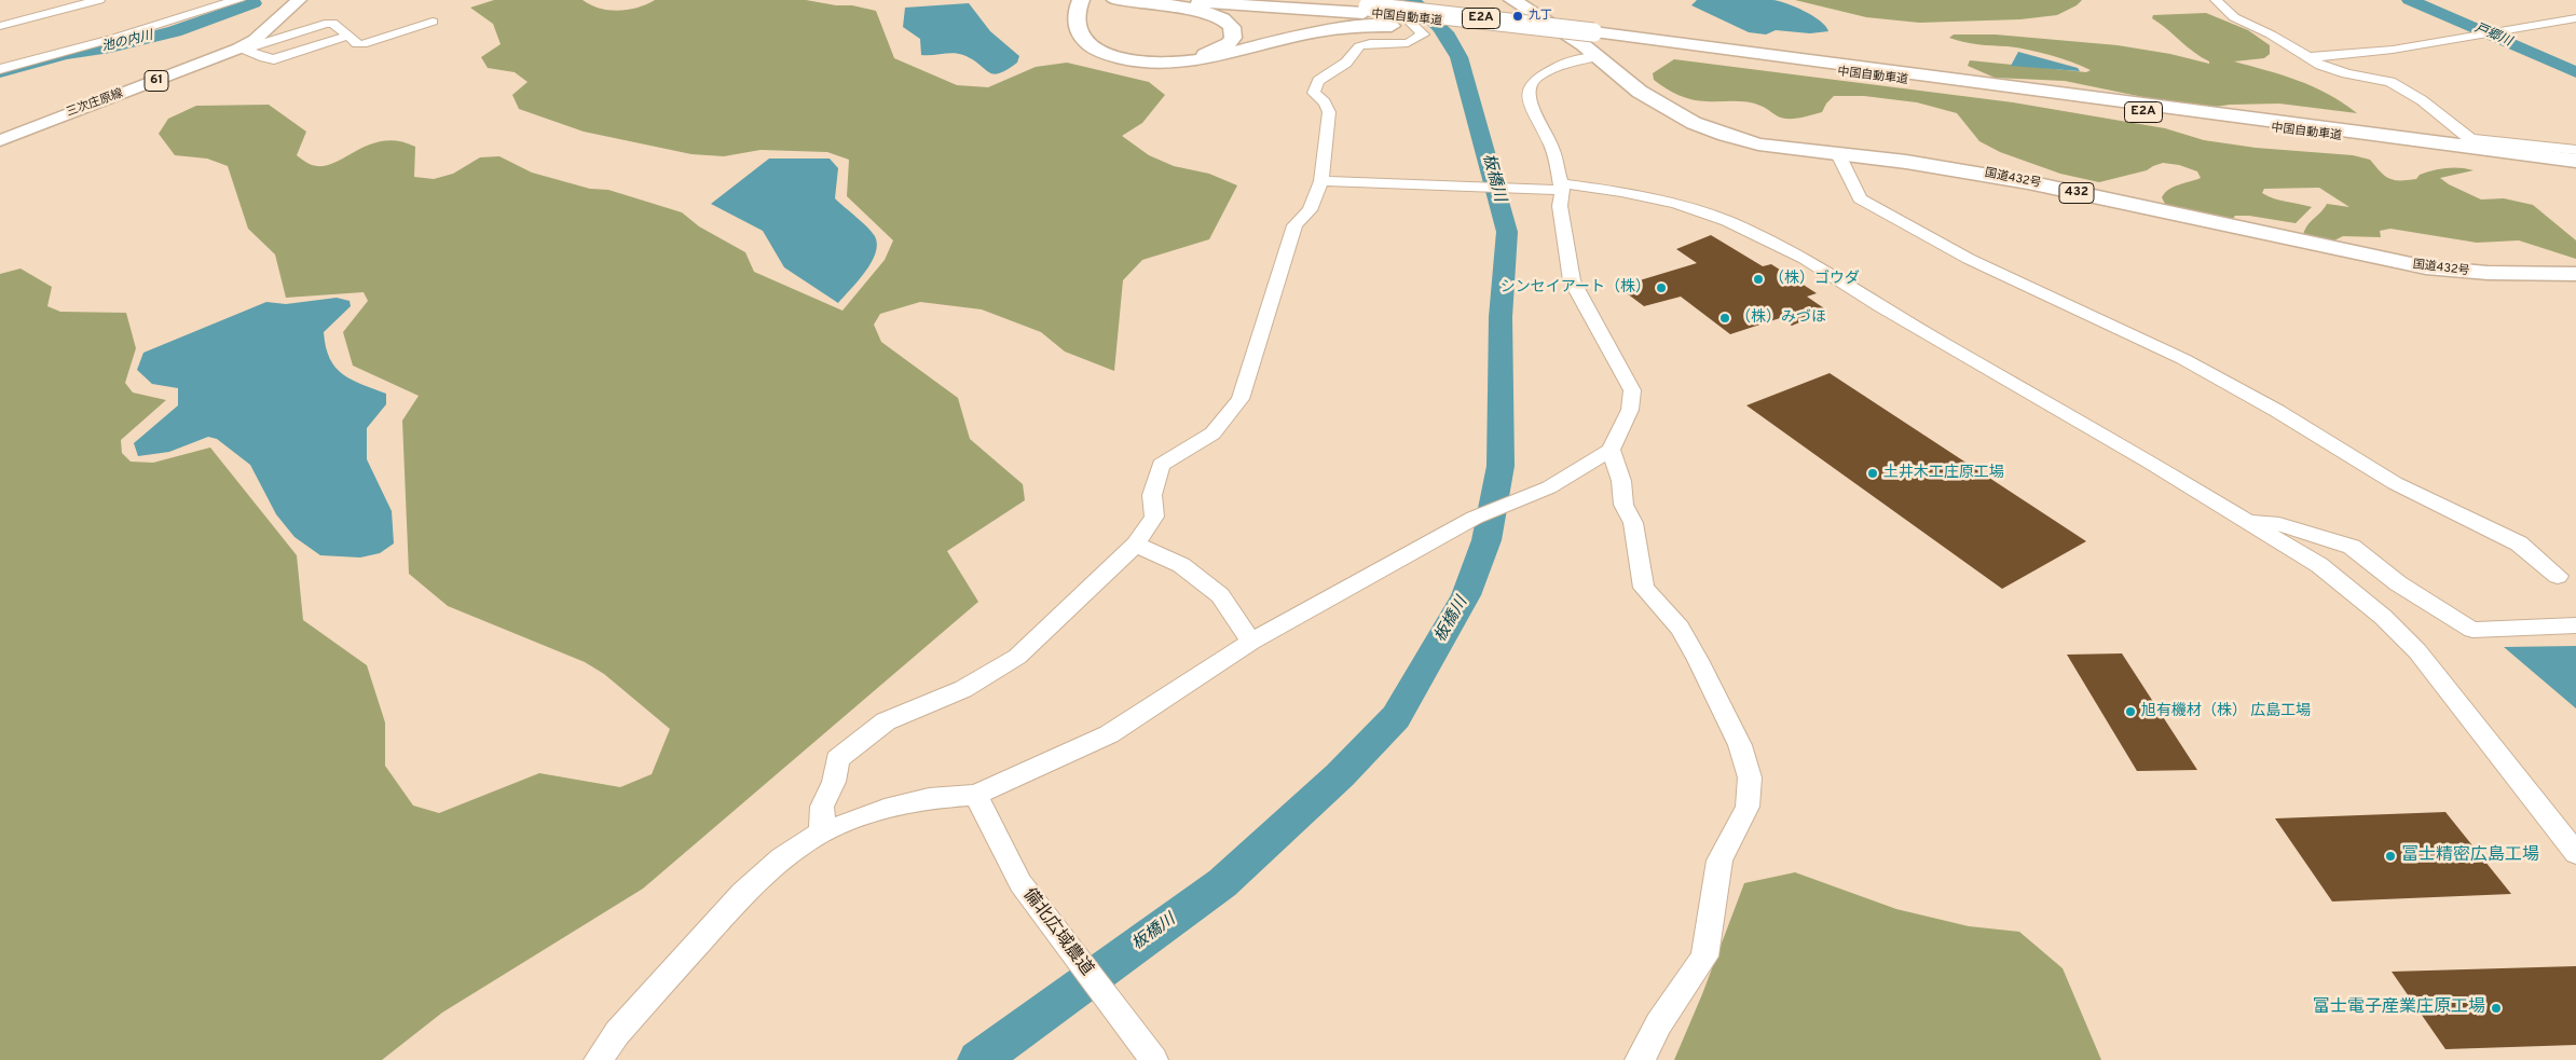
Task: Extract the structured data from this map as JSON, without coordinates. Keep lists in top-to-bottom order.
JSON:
{
  "streets": {
    "highway": [
      "中国自動車道",
      "E2A",
      "国道432号",
      "432"
    ],
    "main road": ["61", "三次庄原線"],
    "street": ["備北広域農道"]
  },
  "crossings": [
    ["中国自動車道", "国道432号"]
  ],
  "water": ["戸郷川", "池の内川", "板橋川"],
  "places": [
    "九丁",
    "（株）ゴウダ",
    "シンセイアート（株）",
    "（株）みづほ",
    "土井木工庄原工場",
    "旭有機材（株） 広島工場",
    "冨士精密広島工場",
    "富士電子産業庄原工場"
  ]
}
